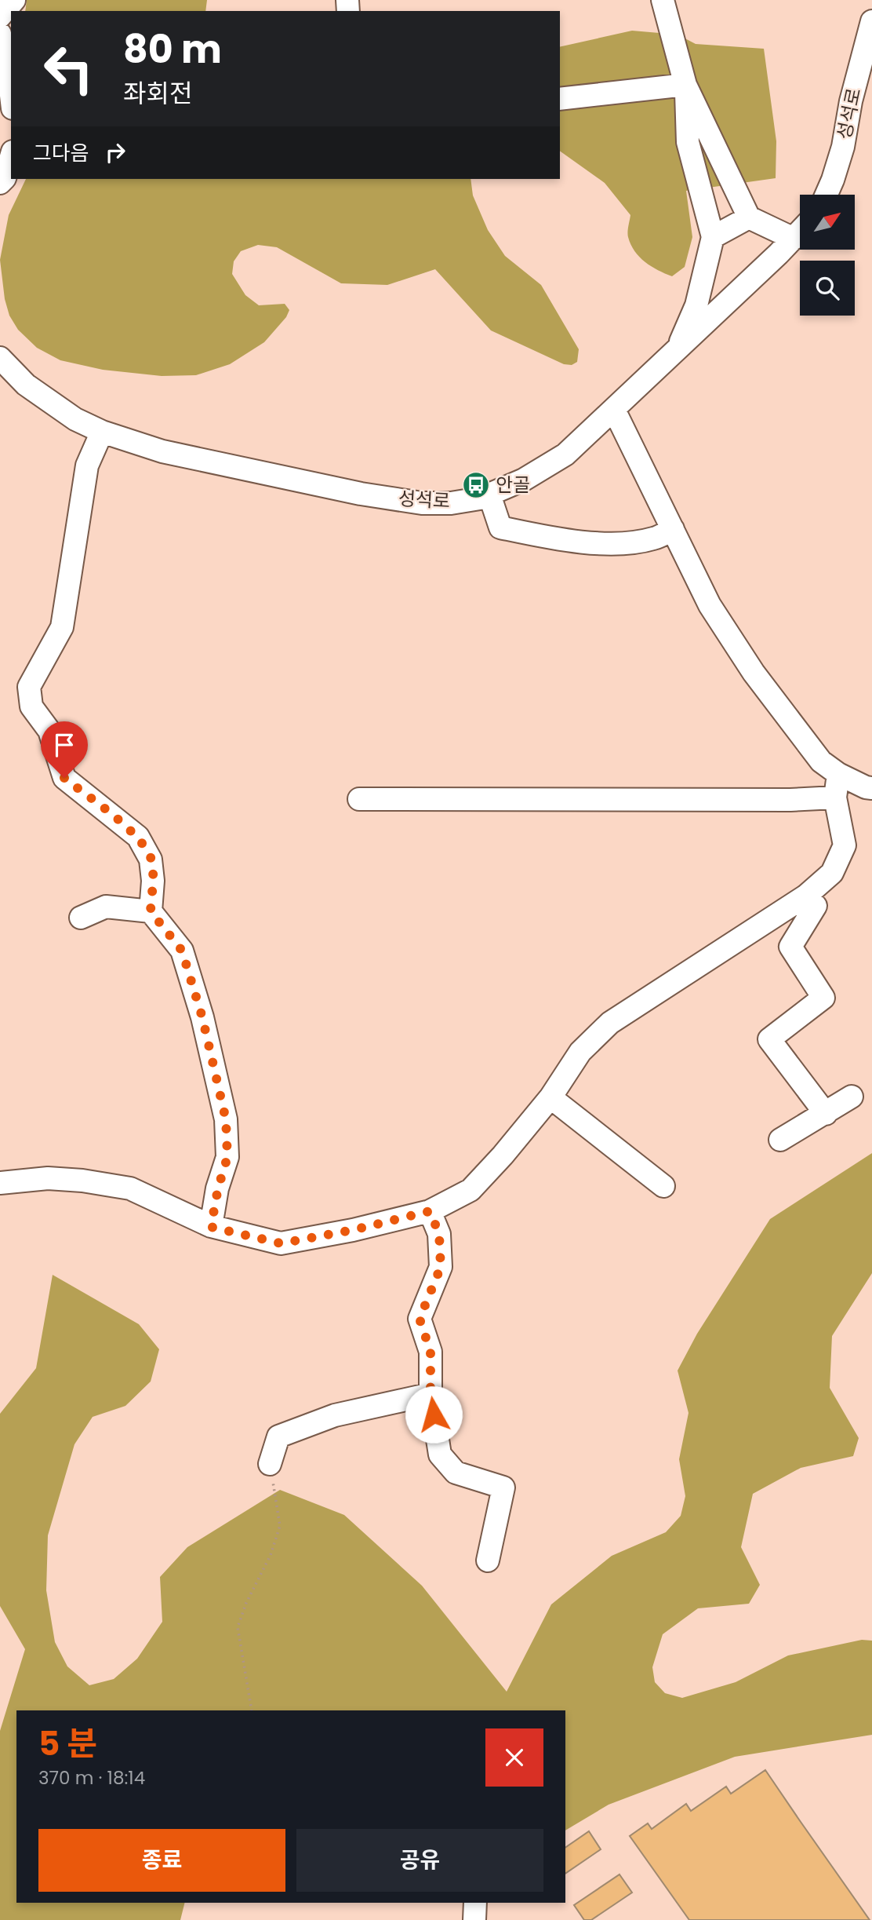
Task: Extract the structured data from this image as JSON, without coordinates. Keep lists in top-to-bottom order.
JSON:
{
  "streets": {
    "street": ["성석로"]
  },
  "places": {
    "bus stop": ["안골"]
  },
  "north": "top right",
  "page": {
    "turn": ["80 m", "좌회전"],
    "then": "그다음",
    "heading": ["5 분", "370 m · 18:14"],
    "buttons": ["종료", "공유"]
  }
}
